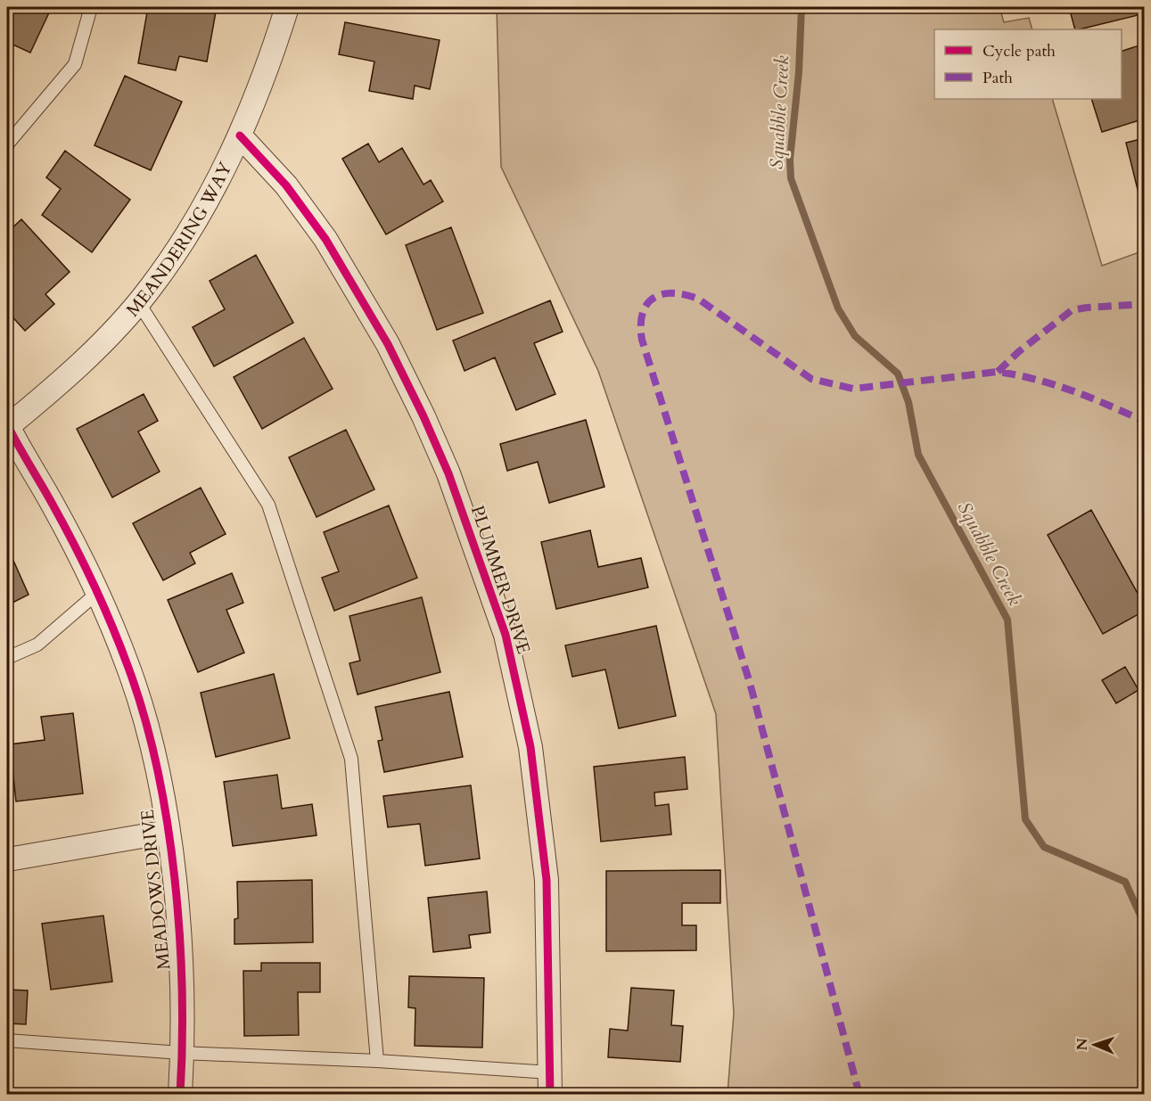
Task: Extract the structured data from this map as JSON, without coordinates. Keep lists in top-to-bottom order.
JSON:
{
  "streets": {
    "street": ["MEANDERING WAY", "PLUMMER DRIVE", "MEADOWS DRIVE"]
  },
  "crossings": [
    ["MEANDERING WAY", "PLUMMER DRIVE"],
    ["MEANDERING WAY", "MEADOWS DRIVE"]
  ],
  "water": ["Squabble Creek"],
  "legend": ["Cycle path", "Path"],
  "north": "left"
}
